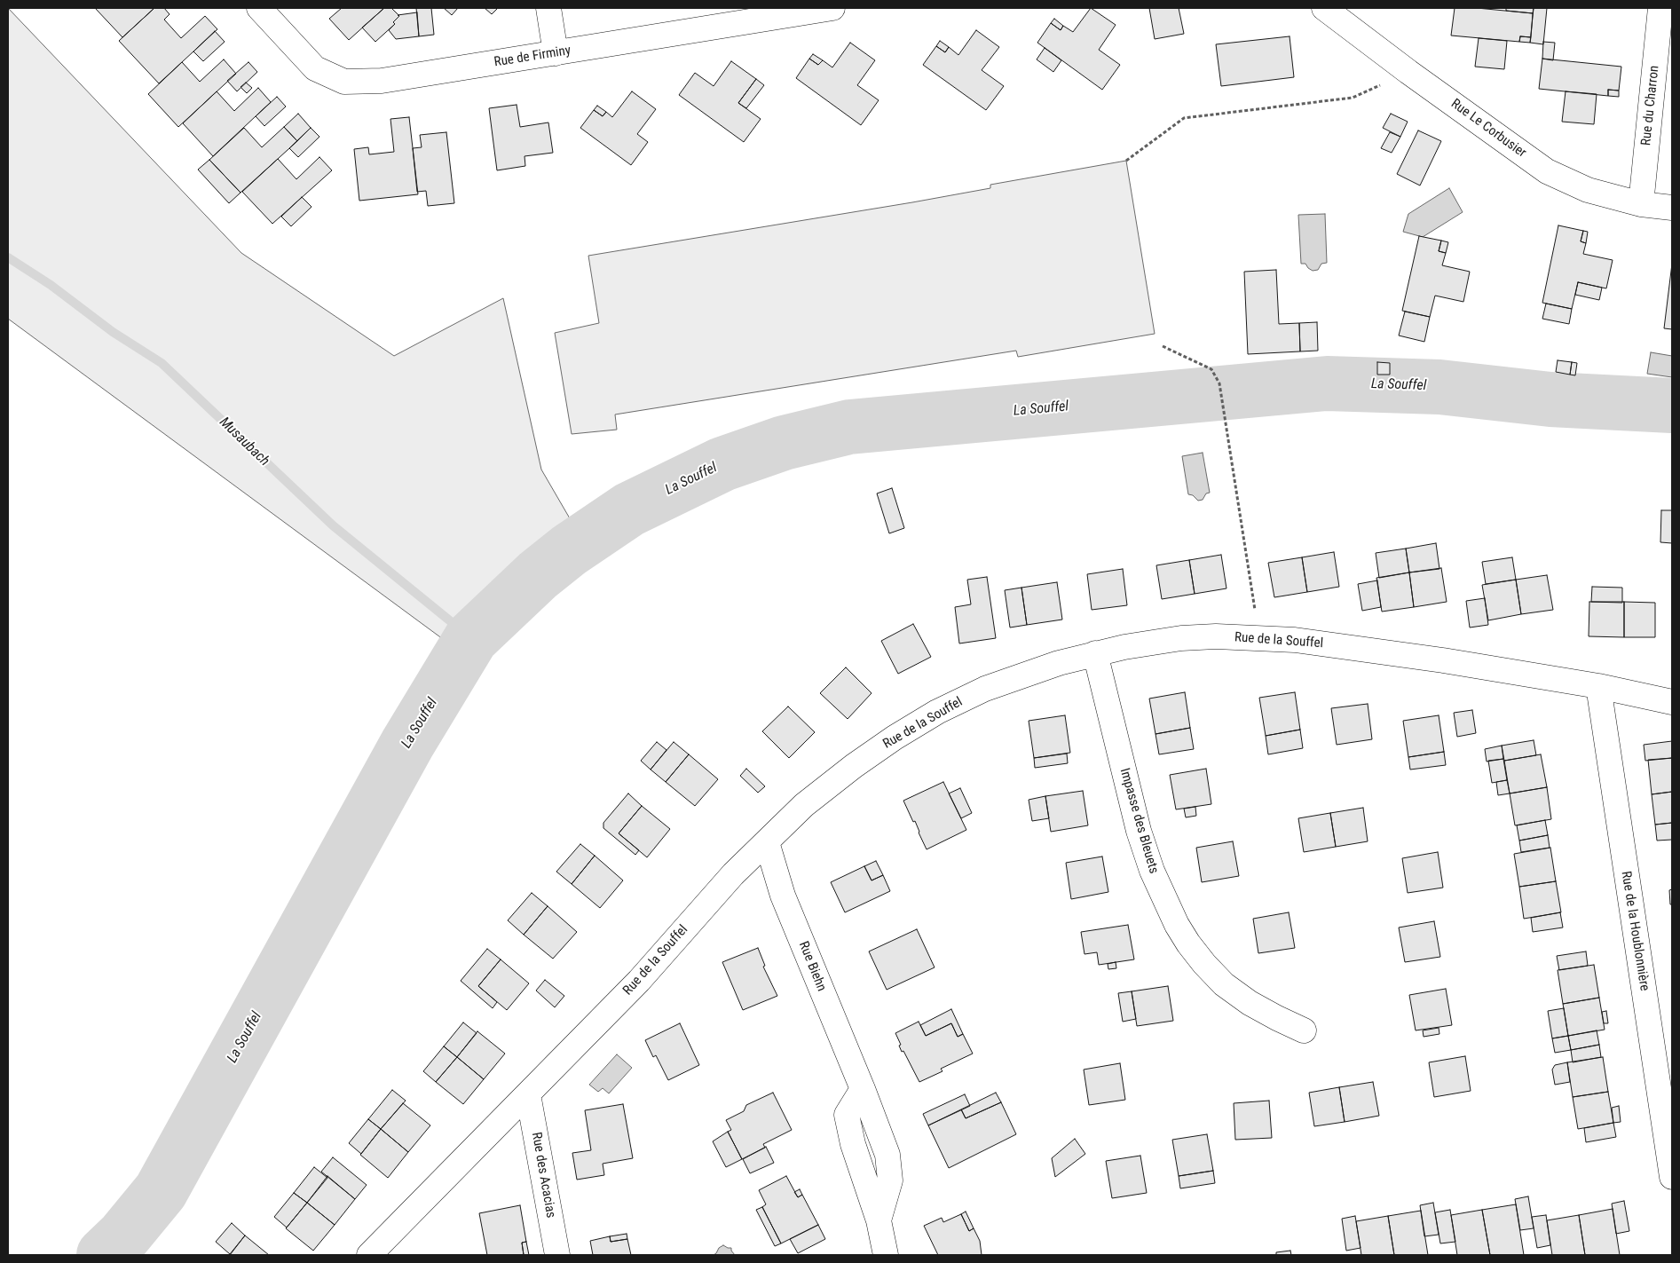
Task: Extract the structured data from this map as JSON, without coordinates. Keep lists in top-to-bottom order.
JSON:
{
  "streets": {
    "street": [
      "Rue de Firminy",
      "Rue du Charron",
      "Rue Le Corbusier",
      "Rue de la Souffel",
      "Impasse des Bleuets",
      "Rue de la Houblonnière",
      "Rue Biehn",
      "Rue des Acacias"
    ]
  },
  "crossings": [
    ["Rue du Charron", "Rue Le Corbusier"],
    ["Rue de la Souffel", "Impasse des Bleuets"],
    ["Rue de la Souffel", "Rue de la Houblonnière"],
    ["Rue de la Souffel", "Rue Biehn"],
    ["Rue de la Souffel", "Rue des Acacias"]
  ],
  "water": ["La Souffel", "Musaubach"]
}
